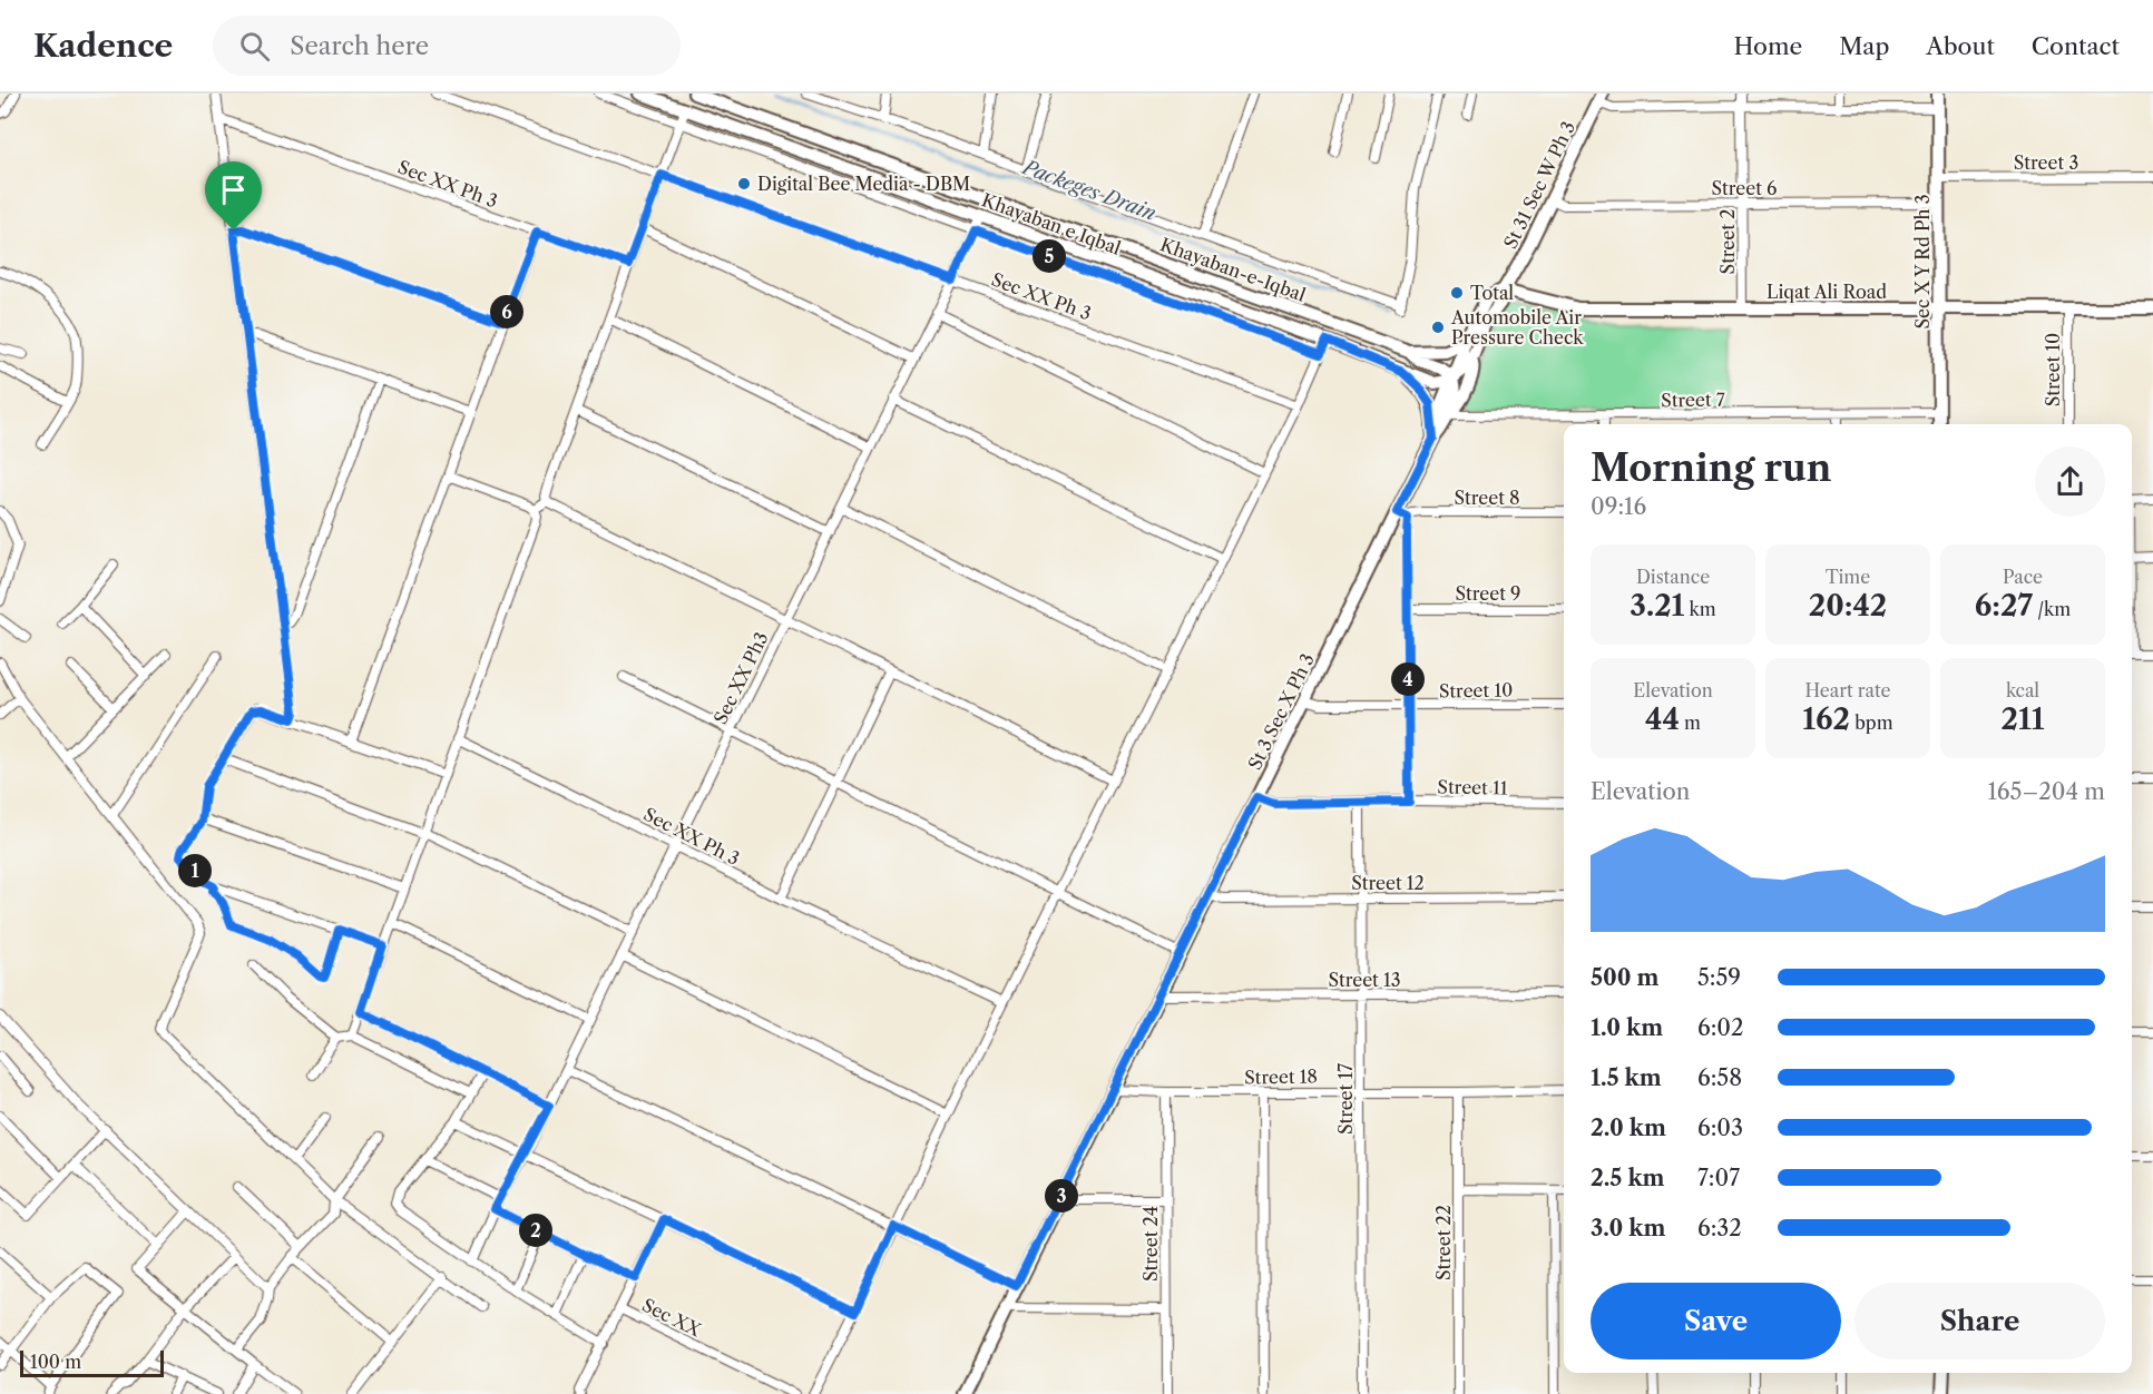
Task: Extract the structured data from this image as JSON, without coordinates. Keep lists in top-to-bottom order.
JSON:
{
  "streets": {
    "main road": [
      "St 31 Sec W Ph 3",
      "Khayaban e Iqbal",
      "Sec X Y Rd Ph 3",
      "Khayaban-e-Iqbal",
      "Liqat Ali Road",
      "St 3 Sec X Ph 3"
    ],
    "street": [
      "Street 3",
      "Sec XX Ph 3",
      "Street 6",
      "Street 2",
      "Street 10",
      "Street 7",
      "Street 8",
      "Street 9",
      "Sec XX Ph3",
      "Street 11",
      "Street 12",
      "Street 13",
      "Street 18",
      "Street 17",
      "Street 22",
      "Street 24",
      "Sec XX"
    ]
  },
  "crossings": [
    ["Street 3", "Sec X Y Rd Ph 3"],
    ["Sec XX Ph 3", "Sec XX Ph3"],
    ["St 31 Sec W Ph 3", "Street 6"],
    ["St 31 Sec W Ph 3", "Khayaban e Iqbal"],
    ["St 31 Sec W Ph 3", "Khayaban-e-Iqbal"],
    ["St 31 Sec W Ph 3", "Liqat Ali Road"],
    ["St 31 Sec W Ph 3", "St 3 Sec X Ph 3"],
    ["Street 6", "Street 2"],
    ["Street 6", "Sec X Y Rd Ph 3"],
    ["Khayaban e Iqbal", "Khayaban-e-Iqbal"],
    ["Khayaban e Iqbal", "Sec XX Ph3"],
    ["Khayaban e Iqbal", "St 3 Sec X Ph 3"],
    ["Street 2", "Liqat Ali Road"],
    ["Sec X Y Rd Ph 3", "Liqat Ali Road"],
    ["Sec X Y Rd Ph 3", "Street 7"],
    ["Khayaban-e-Iqbal", "St 3 Sec X Ph 3"],
    ["Liqat Ali Road", "Street 10"],
    ["Street 10", "St 3 Sec X Ph 3"],
    ["Street 7", "St 3 Sec X Ph 3"],
    ["Street 8", "St 3 Sec X Ph 3"],
    ["St 3 Sec X Ph 3", "Street 11"],
    ["St 3 Sec X Ph 3", "Street 12"],
    ["St 3 Sec X Ph 3", "Street 13"],
    ["St 3 Sec X Ph 3", "Street 18"],
    ["Street 11", "Street 17"],
    ["Street 12", "Street 17"],
    ["Street 13", "Street 17"],
    ["Street 18", "Street 17"],
    ["Street 18", "Street 22"],
    ["Street 18", "Street 24"]
  ],
  "water": ["Packeges Drain"],
  "places": ["Digital Bee Media - DBM", "Total", "Automobile Air Pressure Check"],
  "scale_bar": "100 m",
  "page": {
    "header": "Kadence",
    "search": "Search here",
    "nav": [
      "Home",
      "Map",
      "About",
      "Contact"
    ],
    "pins": [
      "5",
      "6",
      "4",
      "1",
      "3",
      "2"
    ],
    "heading": ["Morning run", "09:16"],
    "stats": [
      ["Distance", "3.21 km"],
      ["Time", "20:42"],
      ["Pace", "6:27 /km"],
      ["Elevation", "44 m"],
      ["Heart rate", "162 bpm"],
      ["kcal", "211"]
    ],
    "chart": ["Elevation", "165–204 m"],
    "list": [
      {
        "name": "500 m",
        "note": "5:59"
      },
      {
        "name": "1.0 km",
        "note": "6:02"
      },
      {
        "name": "1.5 km",
        "note": "6:58"
      },
      {
        "name": "2.0 km",
        "note": "6:03"
      },
      {
        "name": "2.5 km",
        "note": "7:07"
      },
      {
        "name": "3.0 km",
        "note": "6:32"
      }
    ],
    "buttons": ["Save", "Share"],
    "scale": "100 m"
  }
}
